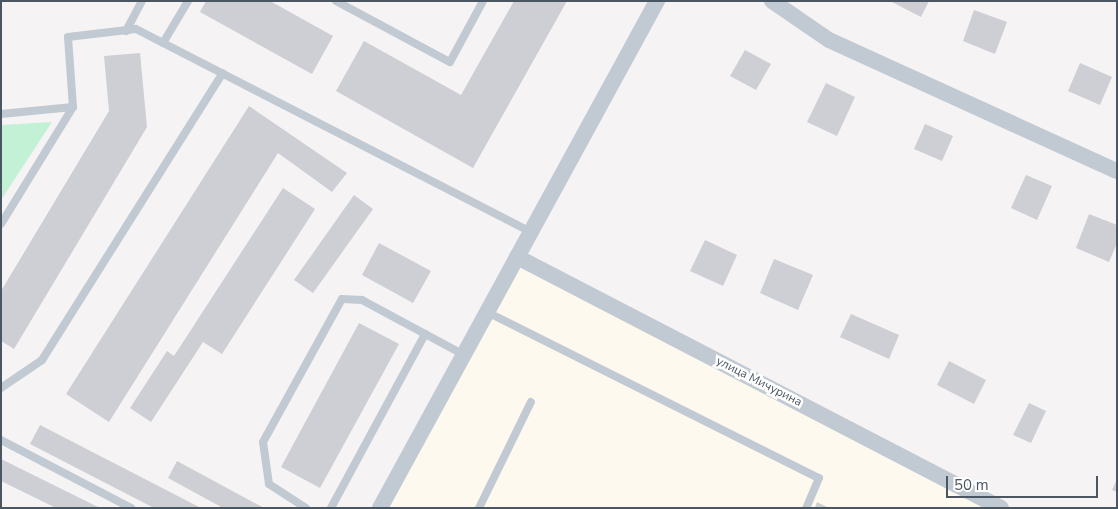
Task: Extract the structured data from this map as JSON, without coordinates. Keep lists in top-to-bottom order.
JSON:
{
  "streets": {
    "street": ["улица Мичурина"]
  },
  "scale_bar": "50 m"
}
